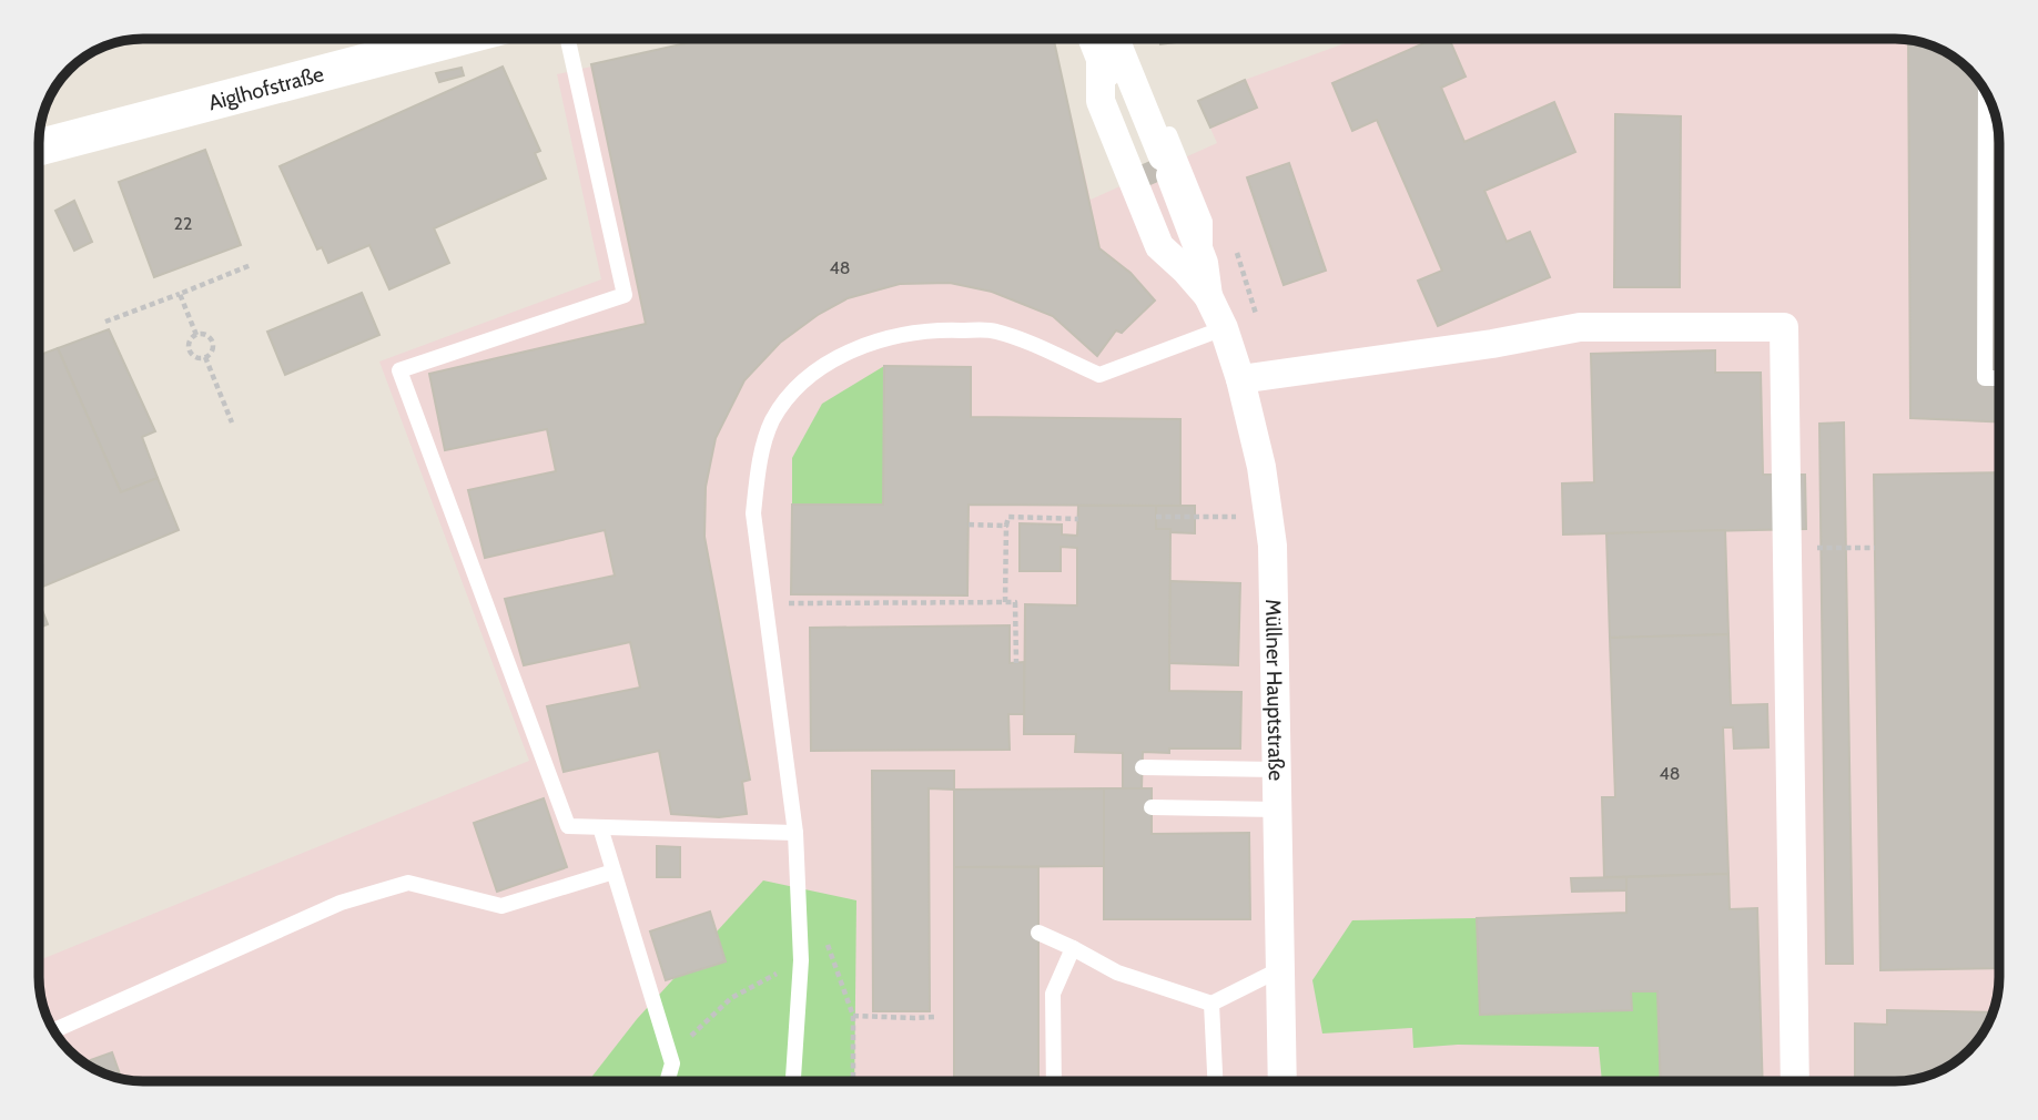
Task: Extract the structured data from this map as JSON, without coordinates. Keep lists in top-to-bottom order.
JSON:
{
  "streets": {
    "street": ["Aiglhofstraße", "Müllner Hauptstraße"]
  },
  "house_numbers": ["22", "48", "48"]
}
